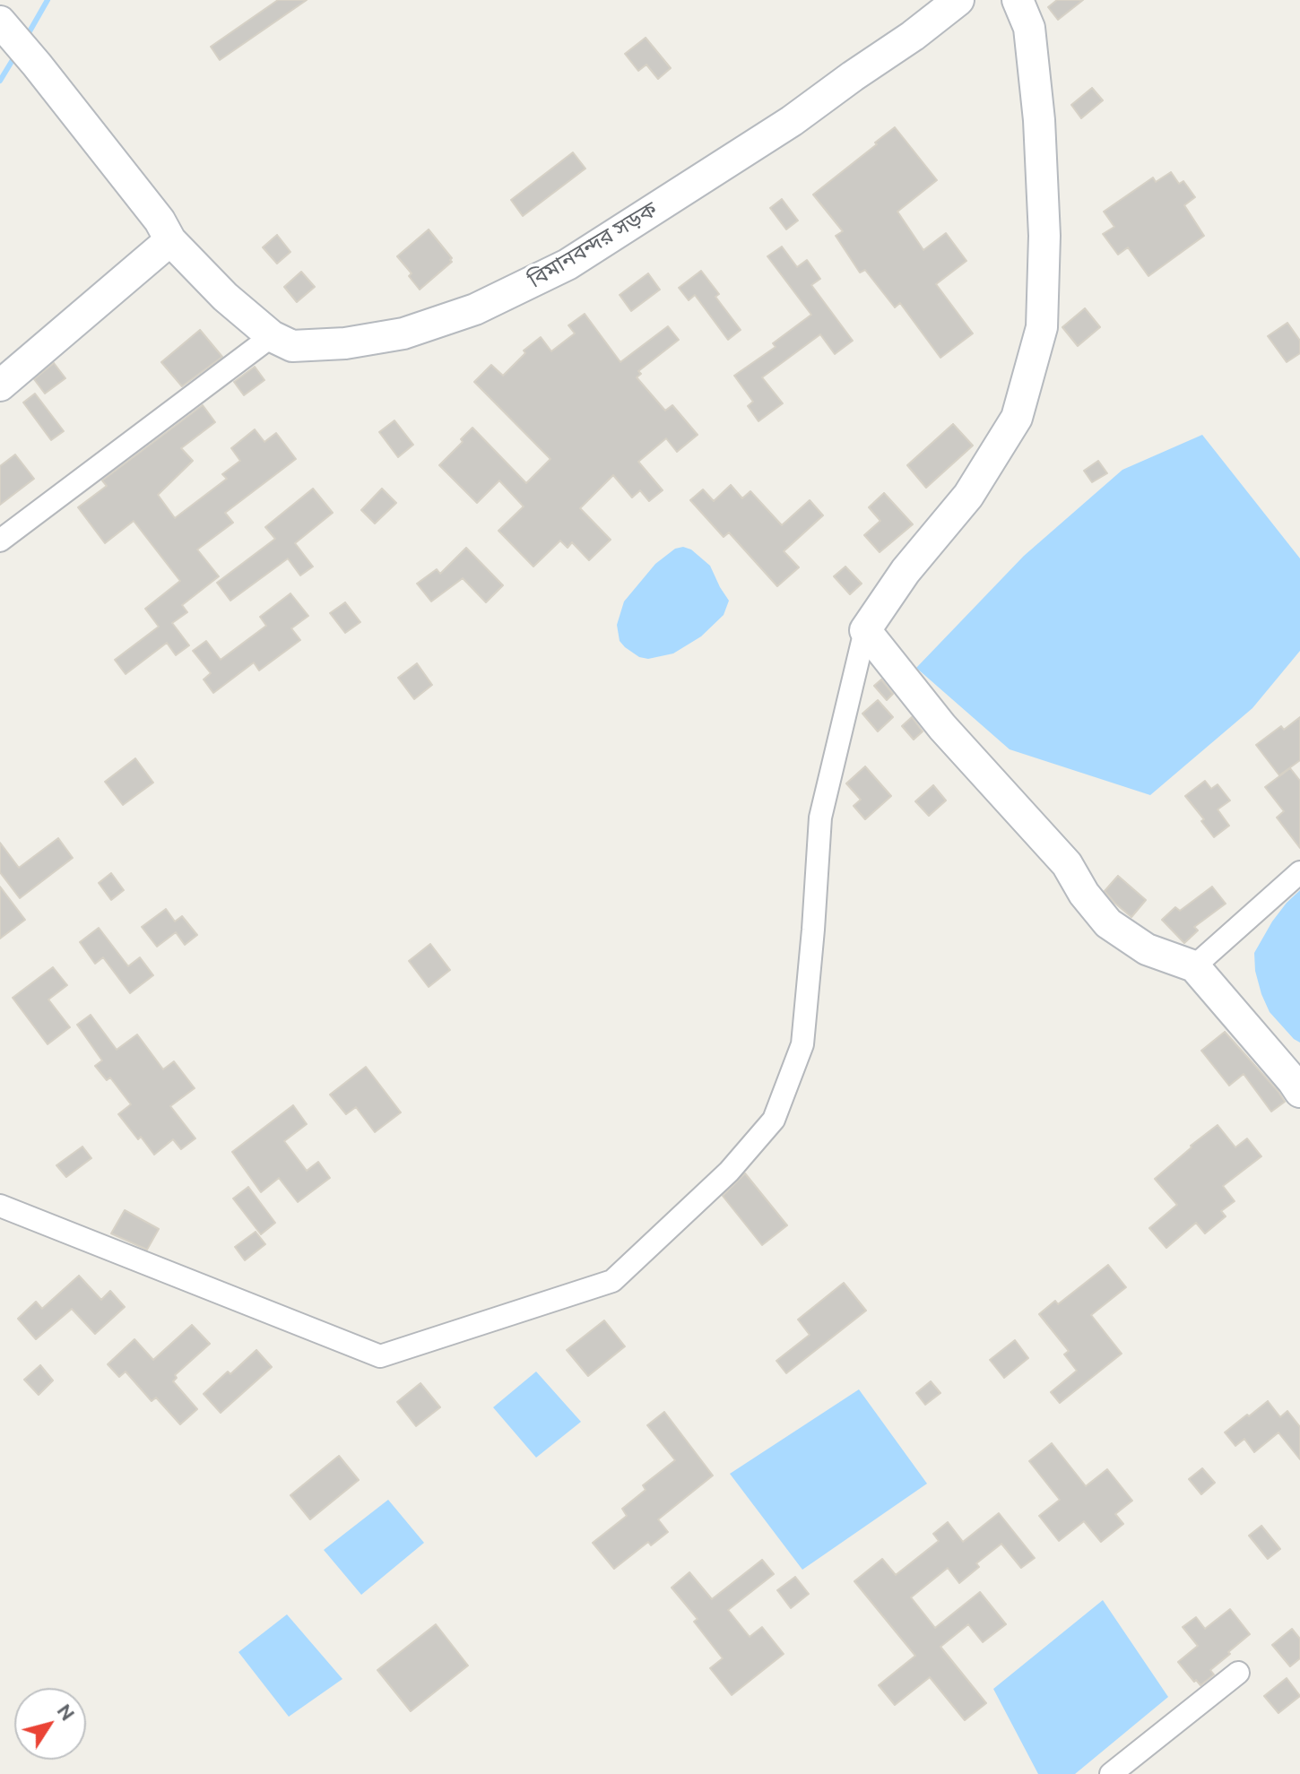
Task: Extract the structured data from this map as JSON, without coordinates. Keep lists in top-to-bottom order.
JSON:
{
  "streets": {
    "main road": ["বিমানবন্দর সড়ক"]
  },
  "north": "top right"
}
